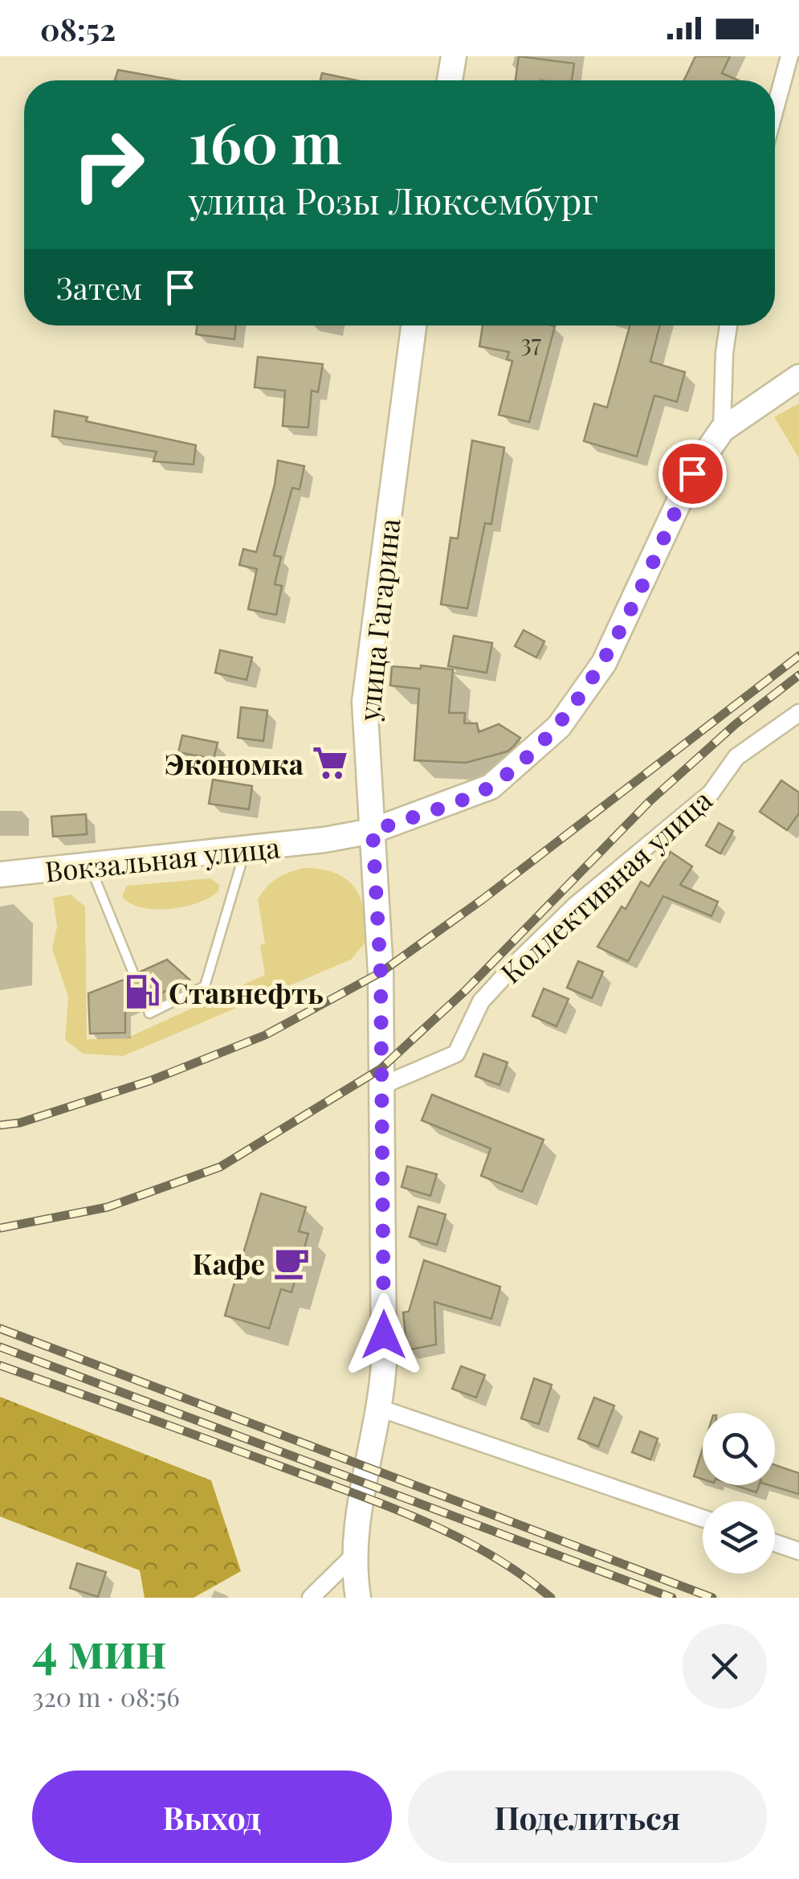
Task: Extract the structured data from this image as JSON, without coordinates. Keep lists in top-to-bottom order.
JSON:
{
  "streets": {
    "main road": ["улица Гагарина", "Вокзальная улица"],
    "street": ["Коллективная улица"]
  },
  "crossings": [
    ["улица Гагарина", "Вокзальная улица"],
    ["улица Гагарина", "Коллективная улица"]
  ],
  "places": {
    "supermarket": ["Экономка"],
    "fuel station": ["Ставнефть"],
    "cafe": ["Кафе"]
  },
  "house_numbers": ["37"],
  "page": {
    "status": "08:52",
    "turn": ["160 m", "улица Розы Люксембург"],
    "then": "Затем",
    "heading": ["4 мин", "320 m · 08:56"],
    "buttons": ["Выход", "Поделиться"]
  }
}
